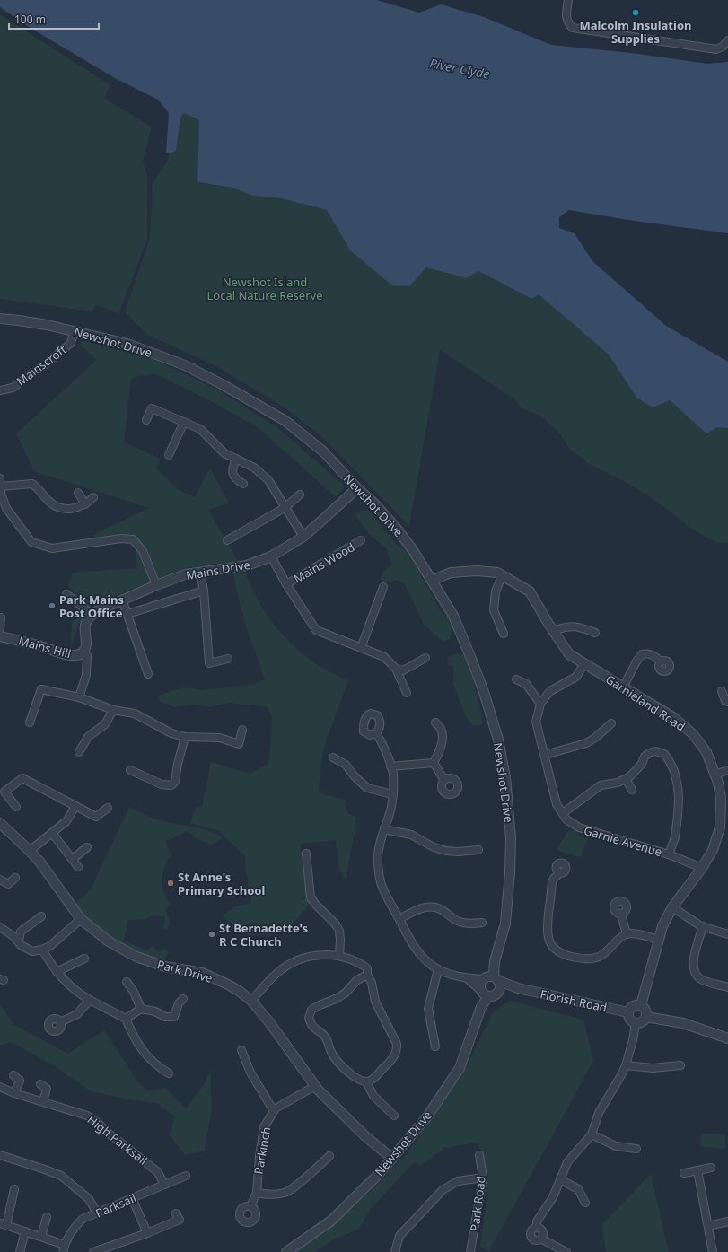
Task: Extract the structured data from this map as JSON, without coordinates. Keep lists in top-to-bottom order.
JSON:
{
  "streets": {
    "street": [
      "Newshot Drive",
      "Mainscroft",
      "Mains Wood",
      "Mains Drive",
      "Mains Hill",
      "Garnieland Road",
      "Garnie Avenue",
      "Park Drive",
      "Florish Road",
      "High Parksail",
      "Parkinch",
      "Park Road",
      "Parksail"
    ]
  },
  "crossings": [
    ["Newshot Drive", "Mainscroft"],
    ["Newshot Drive", "Mains Drive"],
    ["Newshot Drive", "Garnieland Road"],
    ["Newshot Drive", "Park Drive"],
    ["Newshot Drive", "Florish Road"],
    ["Mains Wood", "Mains Drive"],
    ["Garnieland Road", "Garnie Avenue"],
    ["Garnieland Road", "Florish Road"],
    ["Park Drive", "Parkinch"],
    ["High Parksail", "Parksail"]
  ],
  "water": ["River Clyde"],
  "parks": ["Newshot Island Local Nature Reserve"],
  "places": [
    "Malcolm Insulation Supplies",
    "Park Mains Post Office",
    "St Anne's Primary School",
    "St Bernadette's R C Church"
  ],
  "scale_bar": "100 m"
}
